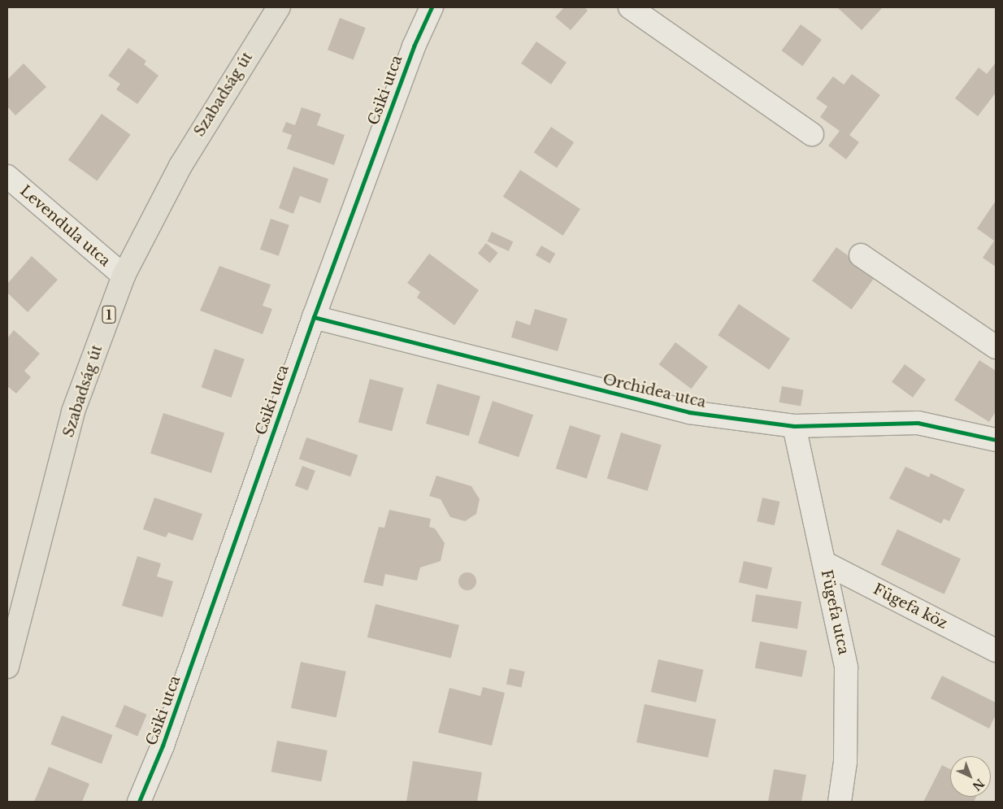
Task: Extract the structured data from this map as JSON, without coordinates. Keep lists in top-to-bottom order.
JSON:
{
  "streets": {
    "main road": ["Szabadság út", "1"],
    "street": [
      "Csiki utca",
      "Levendula utca",
      "Orchidea utca",
      "Fügefa köz",
      "Fügefa utca"
    ]
  },
  "crossings": [
    ["Csiki utca", "Orchidea utca"],
    ["Szabadság út", "Levendula utca"],
    ["Orchidea utca", "Fügefa utca"],
    ["Fügefa köz", "Fügefa utca"]
  ],
  "north": "bottom right"
}
